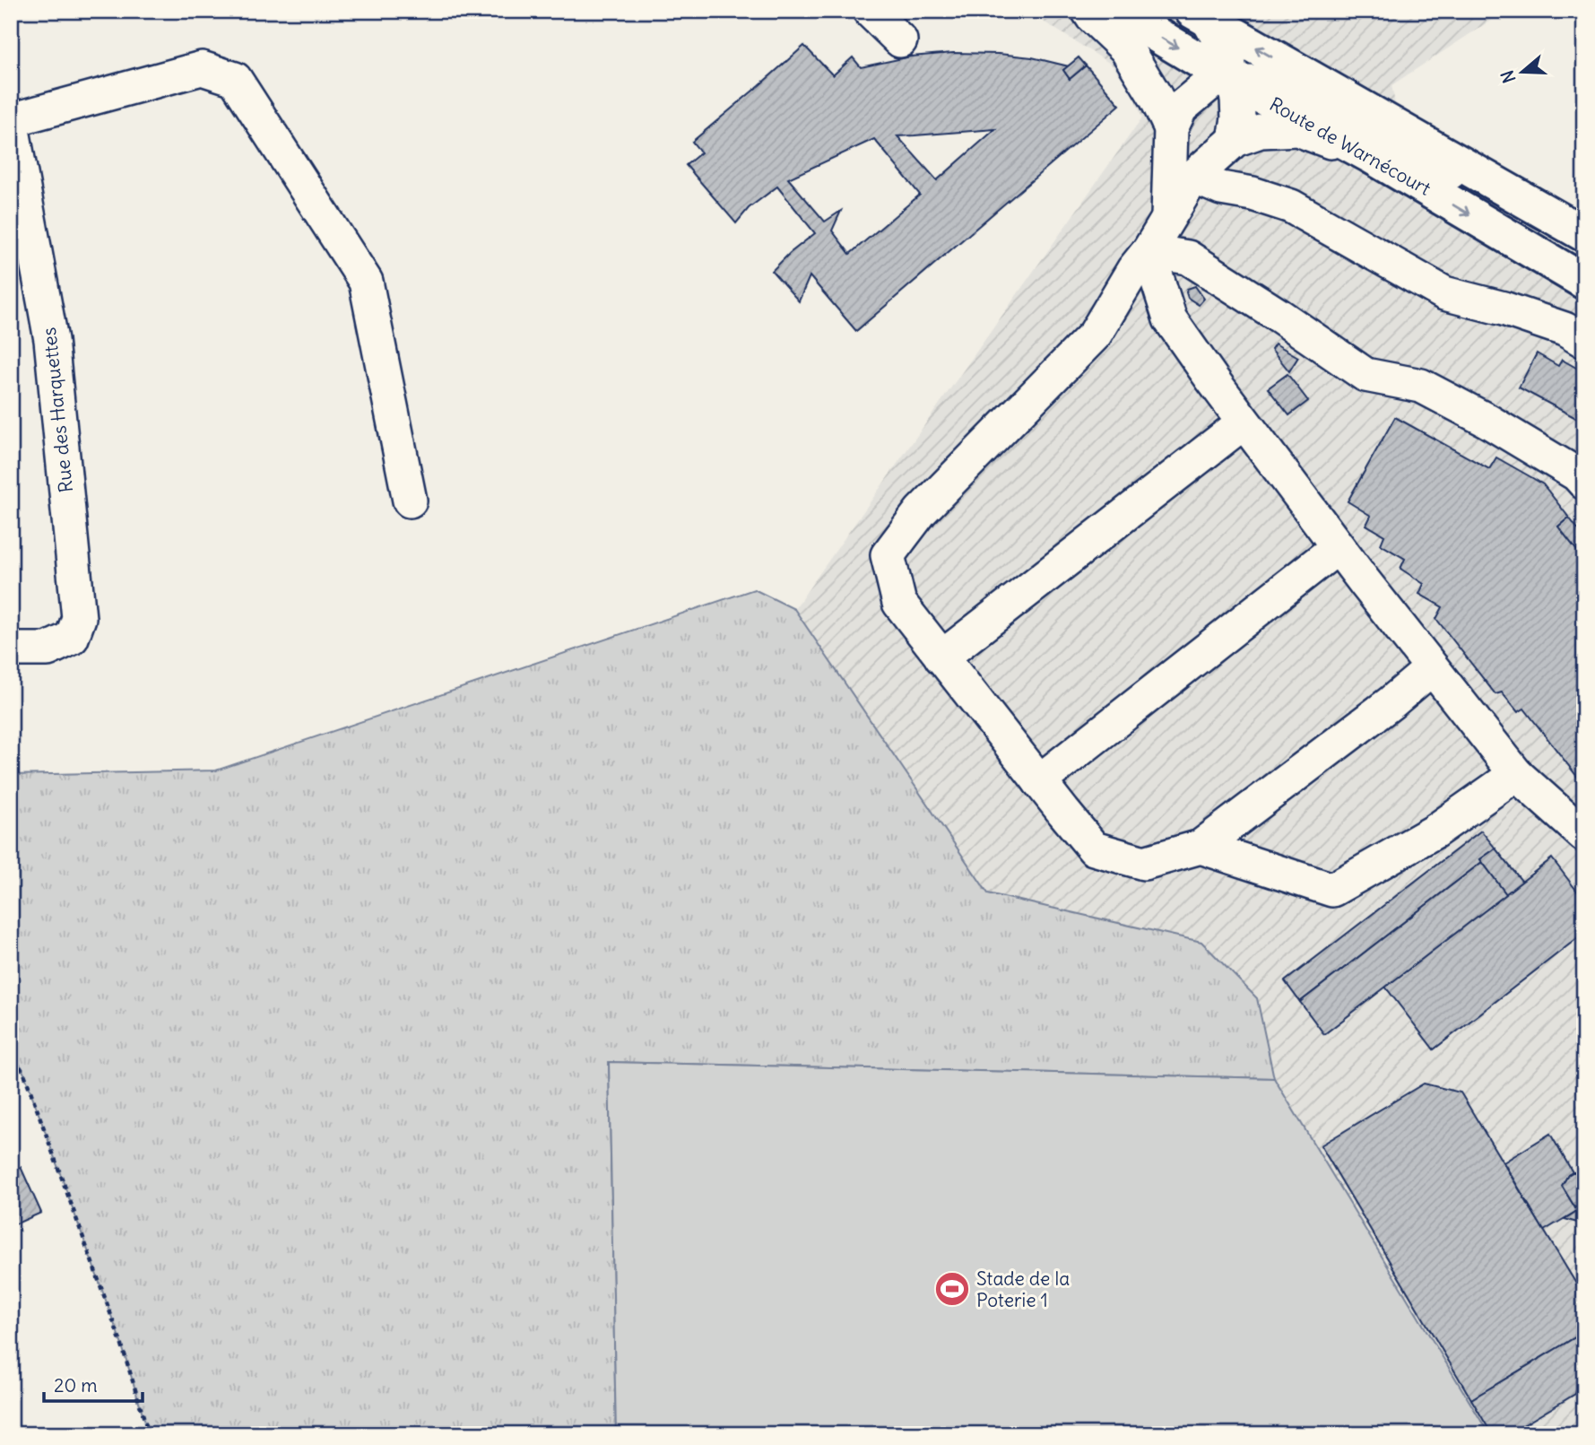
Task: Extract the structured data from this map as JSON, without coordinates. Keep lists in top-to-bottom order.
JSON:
{
  "streets": {
    "main road": ["Route de Warnécourt"],
    "street": ["Rue des Harquettes"]
  },
  "places": {
    "sports": ["Stade de la Poterie 1"]
  },
  "scale_bar": "20 m",
  "north": "left"
}
